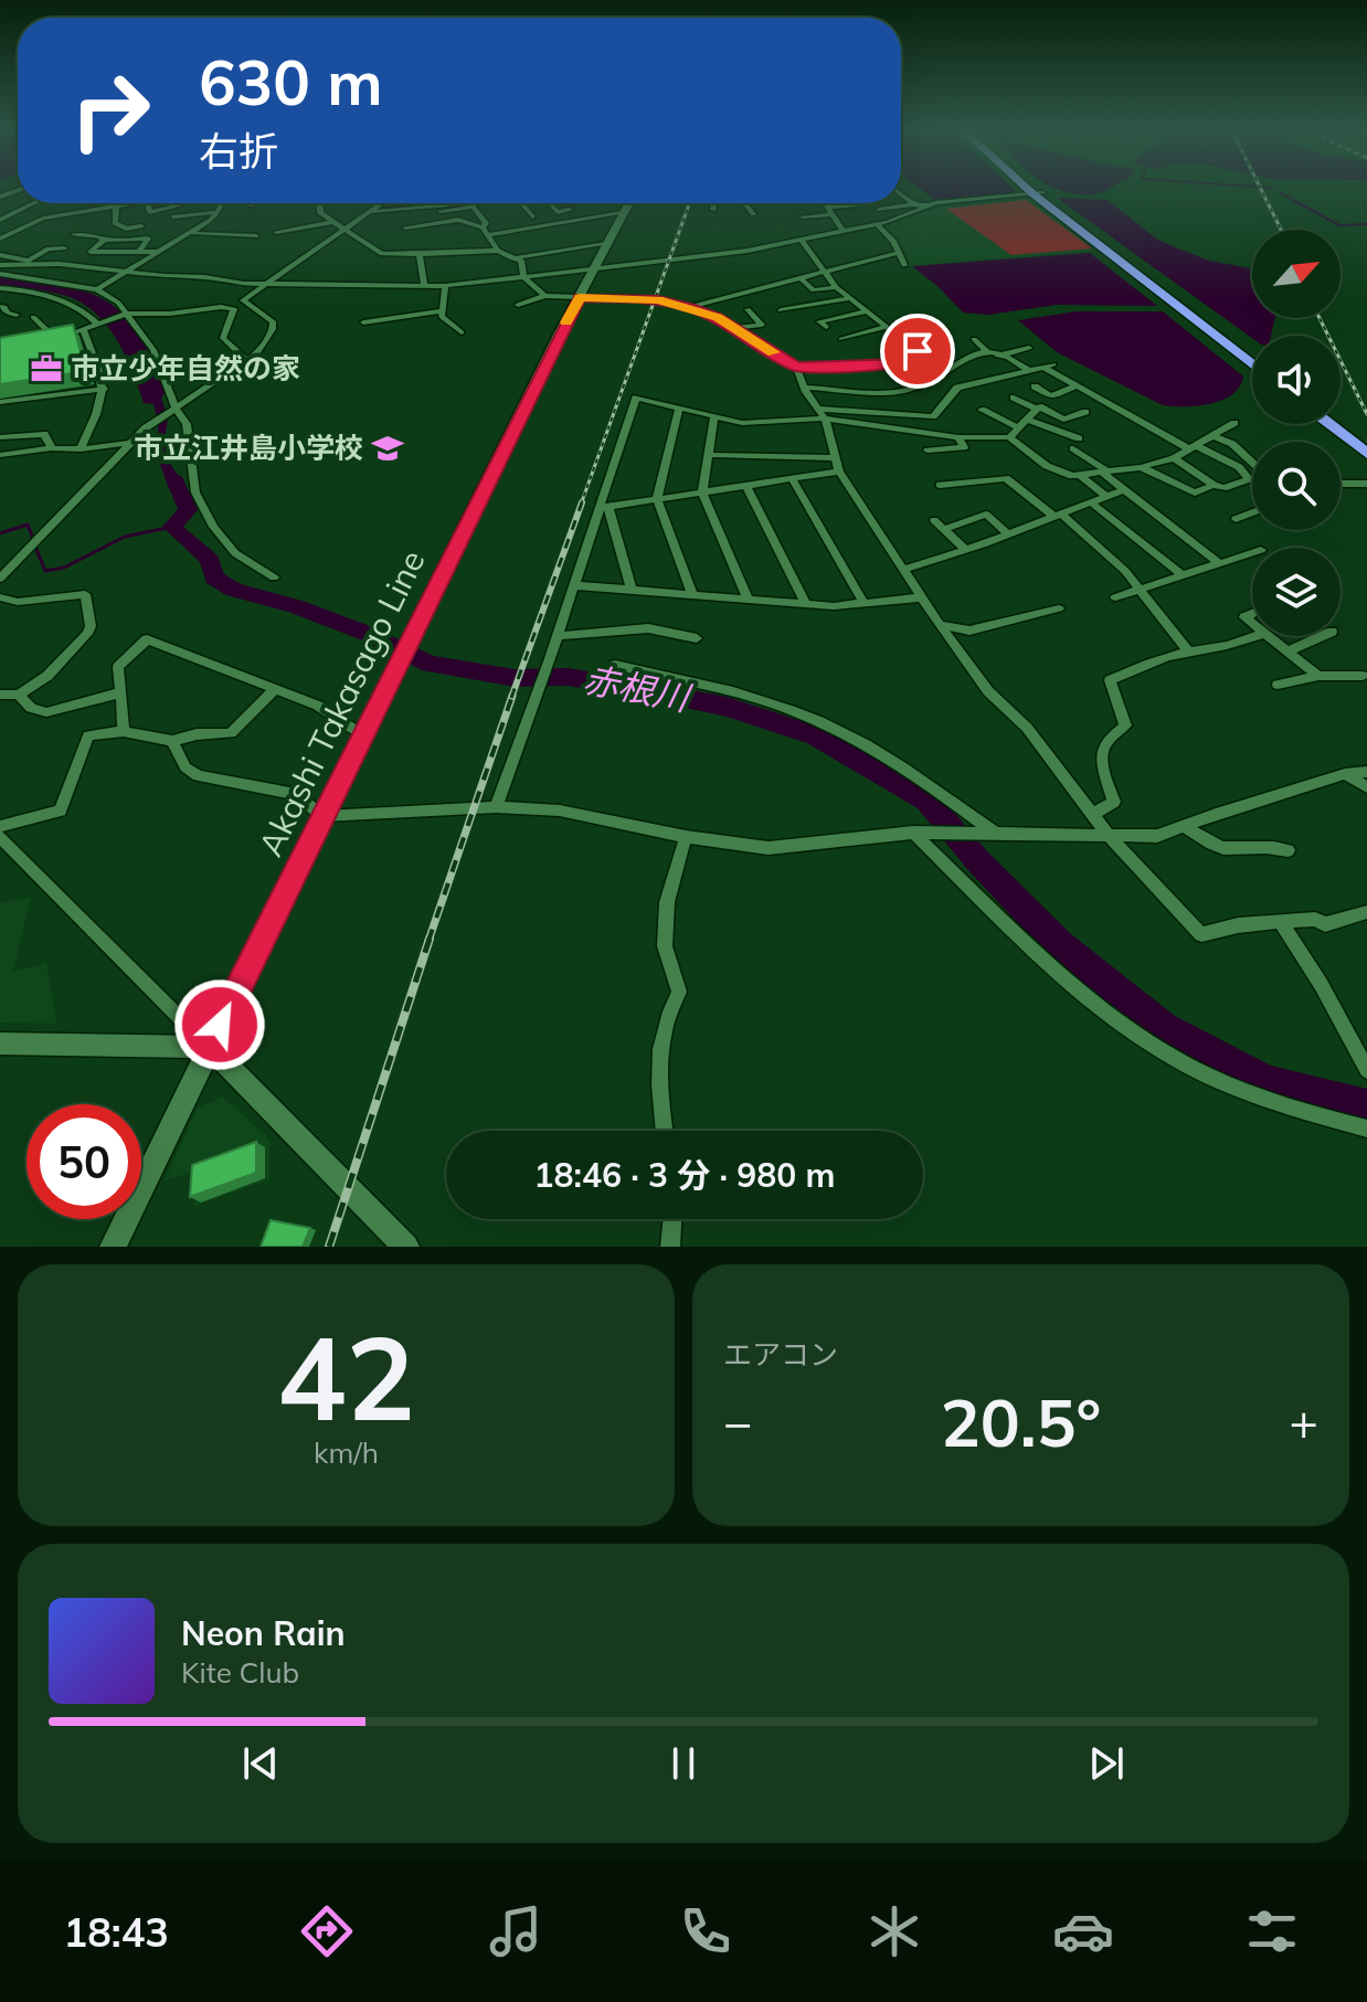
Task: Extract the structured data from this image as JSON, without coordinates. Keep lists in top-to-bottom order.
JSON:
{
  "streets": {
    "main road": ["Akashi Takasago Line"]
  },
  "water": ["赤根川"],
  "places": {
    "office": ["市立少年自然の家"],
    "school or university": ["市立江井島小学校"]
  },
  "north": "top right",
  "page": {
    "turn": ["630 m", "右折"],
    "limit": "50",
    "trip": "18:46 · 3 分 · 980 m",
    "tile": [
      ["42", "km/h"],
      "エアコン"
    ],
    "heat": ["−", "20.5°", "+"],
    "song": ["Neon Rain", "Kite Club"],
    "tabs": "18:43"
  }
}
